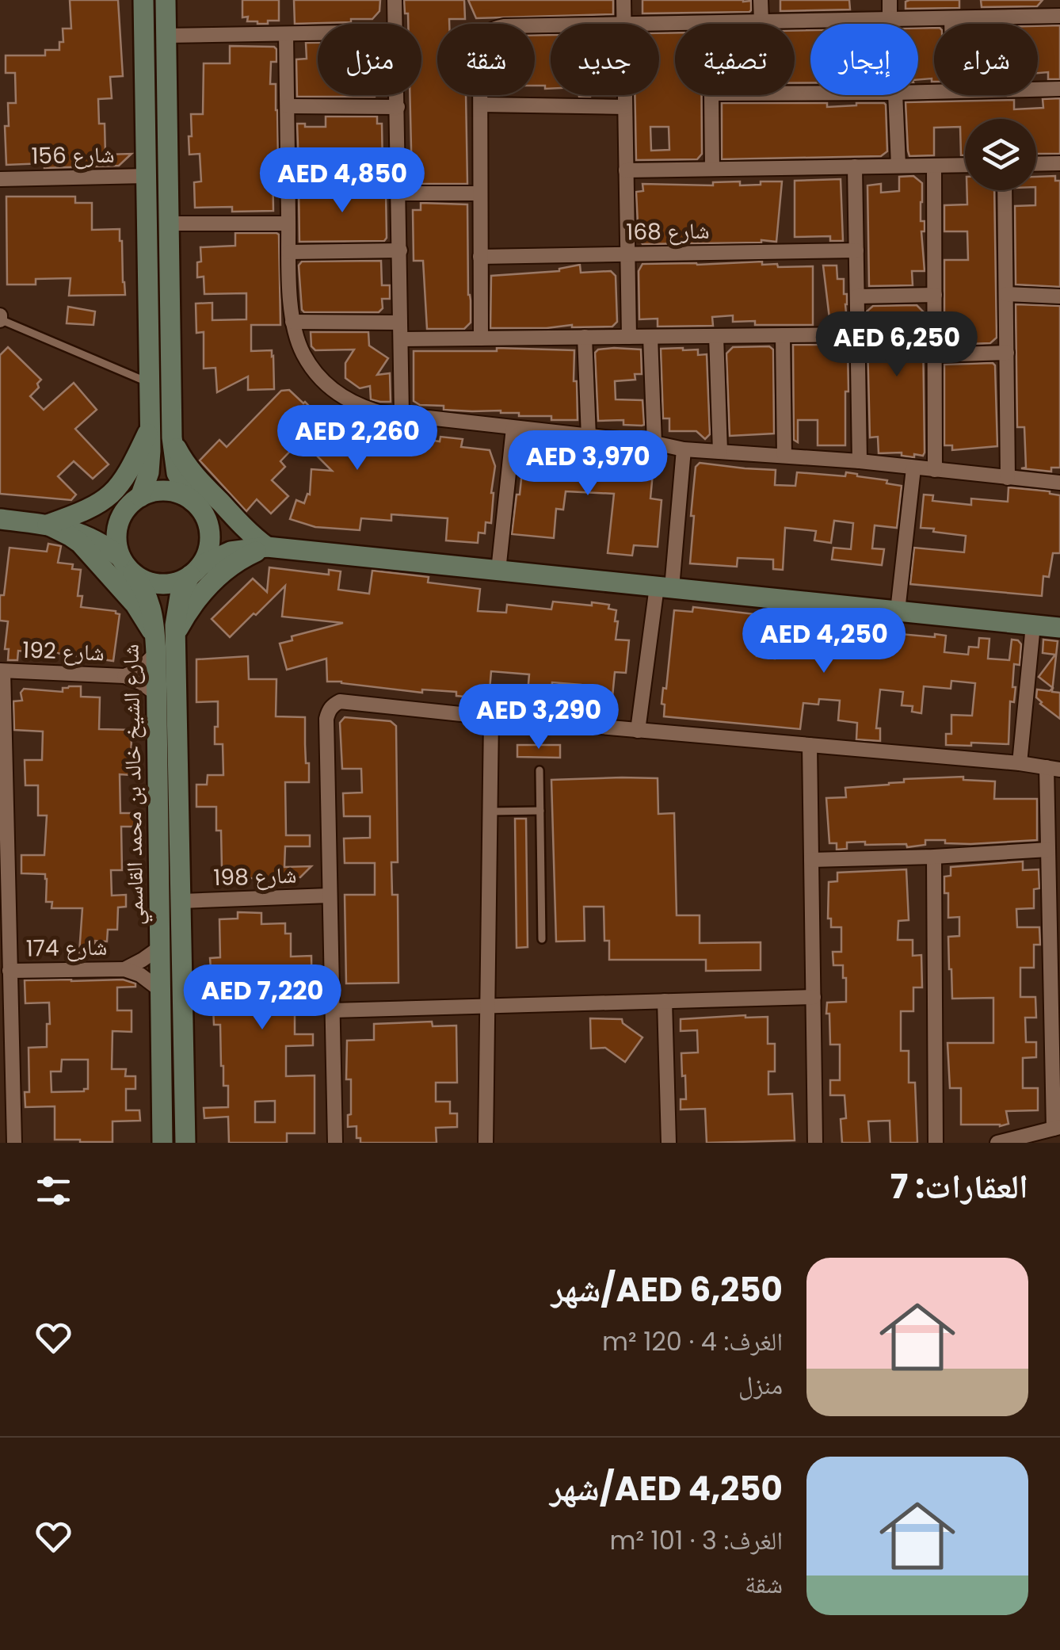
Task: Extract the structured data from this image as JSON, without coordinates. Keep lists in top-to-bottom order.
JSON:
{
  "streets": {
    "main road": ["شارع الشيخ خالد بن محمد القاسمي"],
    "street": [
      "شارع 156",
      "شارع 168",
      "شارع 192",
      "شارع 198",
      "شارع 174"
    ]
  },
  "crossings": [
    ["شارع 192", "شارع الشيخ خالد بن محمد القاسمي"],
    ["شارع الشيخ خالد بن محمد القاسمي", "شارع 198"],
    ["شارع الشيخ خالد بن محمد القاسمي", "شارع 174"]
  ],
  "page": {
    "chip": [
      "شراء",
      "إيجار",
      "تصفية",
      "جديد",
      "شقة",
      "منزل"
    ],
    "price": [
      "AED 4,850",
      "AED 6,250",
      "AED 2,260",
      "AED 3,970",
      "AED 4,250",
      "AED 3,290",
      "AED 7,220"
    ],
    "heading": "العقارات: 7",
    "list": [
      {
        "name": "AED 6,250/شهر",
        "note": "الغرف: 4 · 120 m² · منزل"
      },
      {
        "name": "AED 4,250/شهر",
        "note": "الغرف: 3 · 101 m² · شقة"
      }
    ]
  }
}
